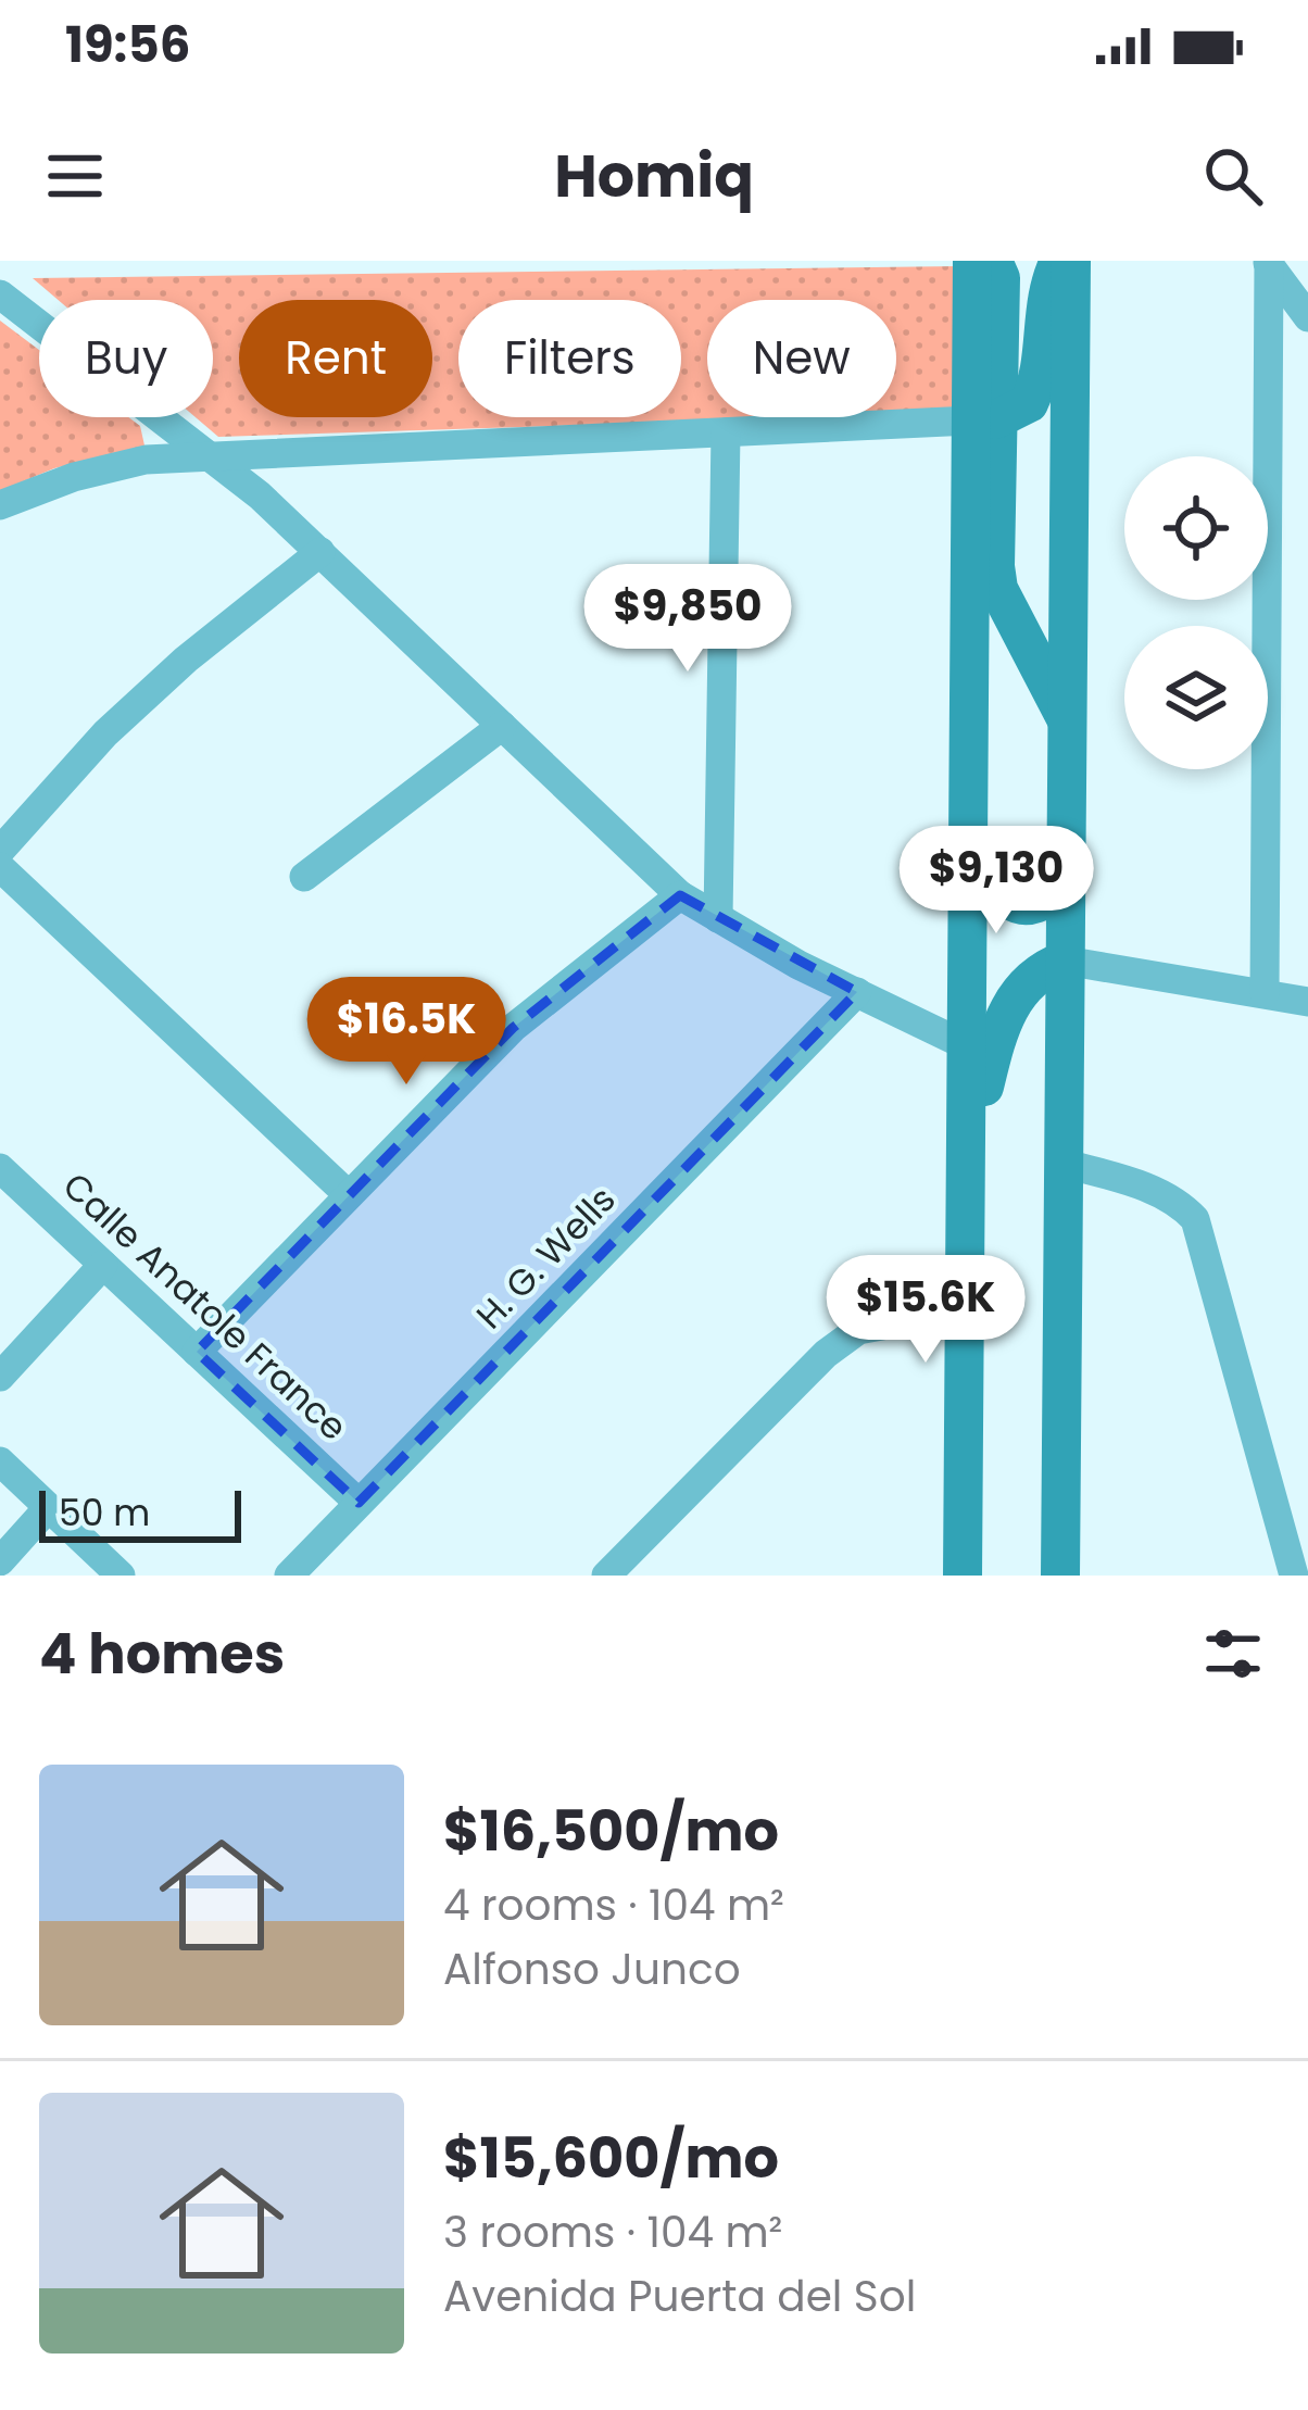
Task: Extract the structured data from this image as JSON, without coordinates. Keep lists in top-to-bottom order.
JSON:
{
  "streets": {
    "street": ["H. G. Wells", "Calle Anatole France"]
  },
  "crossings": [
    ["H. G. Wells", "Calle Anatole France"]
  ],
  "scale_bar": "50 m",
  "page": {
    "status": "19:56",
    "header": "Homiq",
    "chip": [
      "Buy",
      "Rent",
      "Filters",
      "New"
    ],
    "price": [
      "$9,850",
      "$9,130",
      "$16.5K",
      "$15.6K"
    ],
    "scale": "50 m",
    "heading": "4 homes",
    "list": [
      {
        "name": "$16,500/mo",
        "note": "4 rooms · 104 m² · Alfonso Junco"
      },
      {
        "name": "$15,600/mo",
        "note": "3 rooms · 104 m² · Avenida Puerta del Sol"
      }
    ]
  }
}
